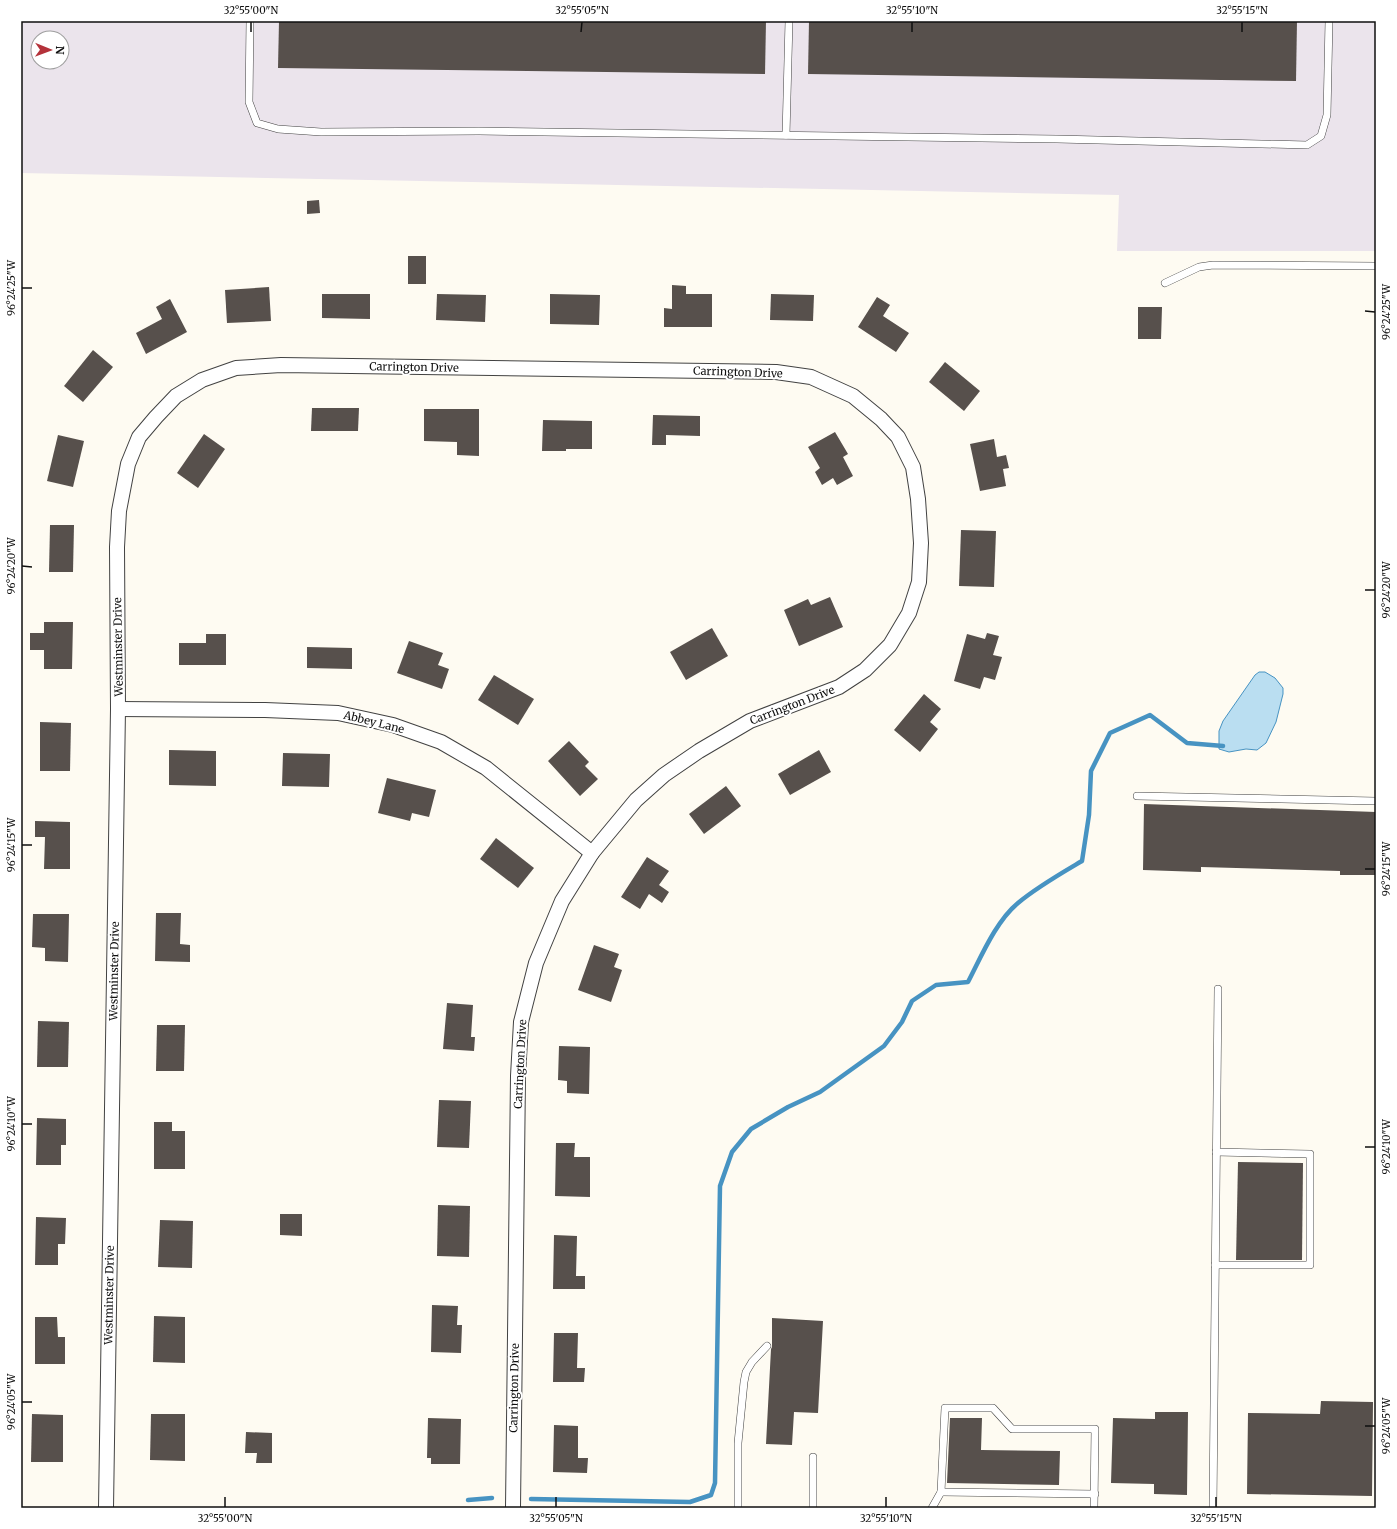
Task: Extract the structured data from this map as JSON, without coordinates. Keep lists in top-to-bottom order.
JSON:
{
  "streets": {
    "street": ["Carrington Drive", "Westminster Drive", "Abbey Lane"]
  },
  "crossings": [
    ["Carrington Drive", "Westminster Drive"],
    ["Carrington Drive", "Abbey Lane"],
    ["Westminster Drive", "Abbey Lane"]
  ],
  "north": "right",
  "coordinates": [
    "32°55'00\"N",
    "32°55'05\"N",
    "32°55'10\"N",
    "32°55'15\"N",
    "96°24'25\"W",
    "96°24'20\"W",
    "96°24'15\"W",
    "96°24'10\"W",
    "96°24'05\"W"
  ]
}
